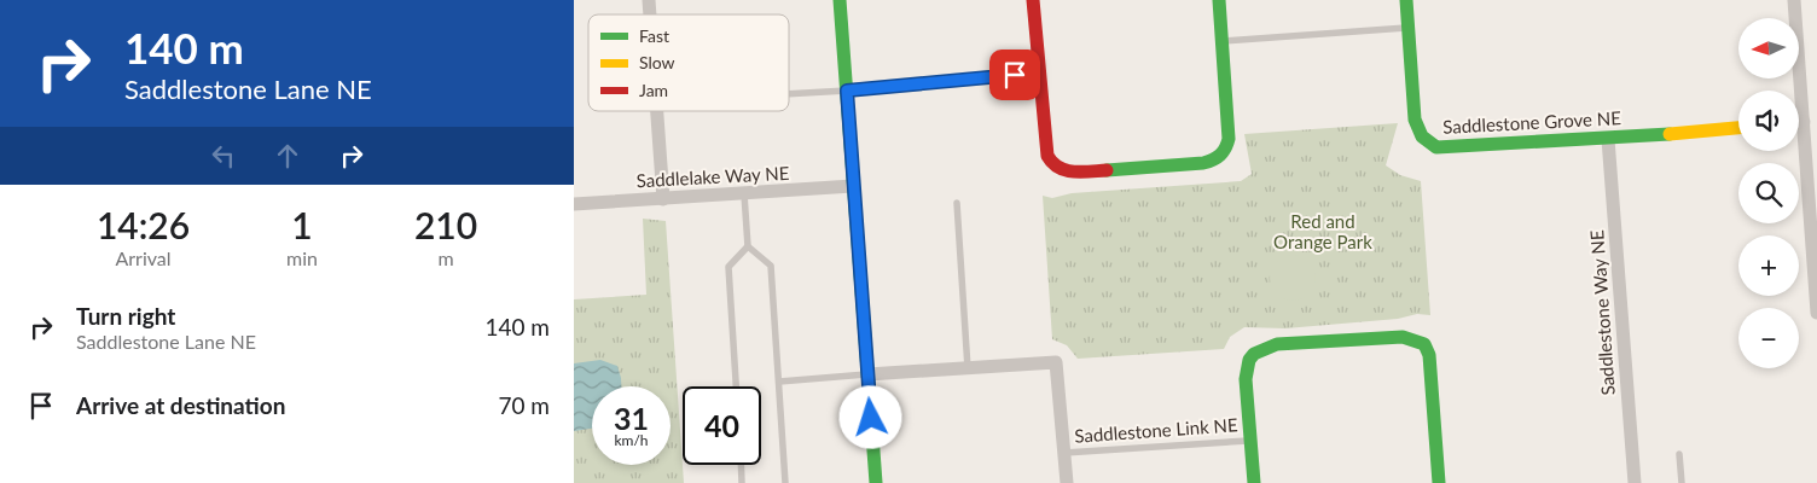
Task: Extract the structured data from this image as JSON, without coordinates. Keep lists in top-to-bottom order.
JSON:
{
  "streets": {
    "street": ["Saddlestone Grove NE", "Saddlelake Way NE", "Saddlestone Way NE"],
    "lane": ["Saddlestone Link NE"]
  },
  "crossings": [
    ["Saddlestone Grove NE", "Saddlestone Way NE"]
  ],
  "parks": ["Red and Orange Park"],
  "legend": ["Fast", "Slow", "Jam"],
  "north": "left",
  "page": {
    "turn": ["140 m", "Saddlestone Lane NE"],
    "map_buttons": ["+", "−"],
    "eta": [
      "14:26",
      "Arrival",
      "1",
      "min",
      "210",
      "m"
    ],
    "list": [
      {
        "name": "Turn right",
        "note": "Saddlestone Lane NE",
        "value": "140 m"
      },
      {
        "name": "Arrive at destination",
        "value": "70 m"
      }
    ],
    "speed": "31 km/h",
    "limit": "40"
  }
}
